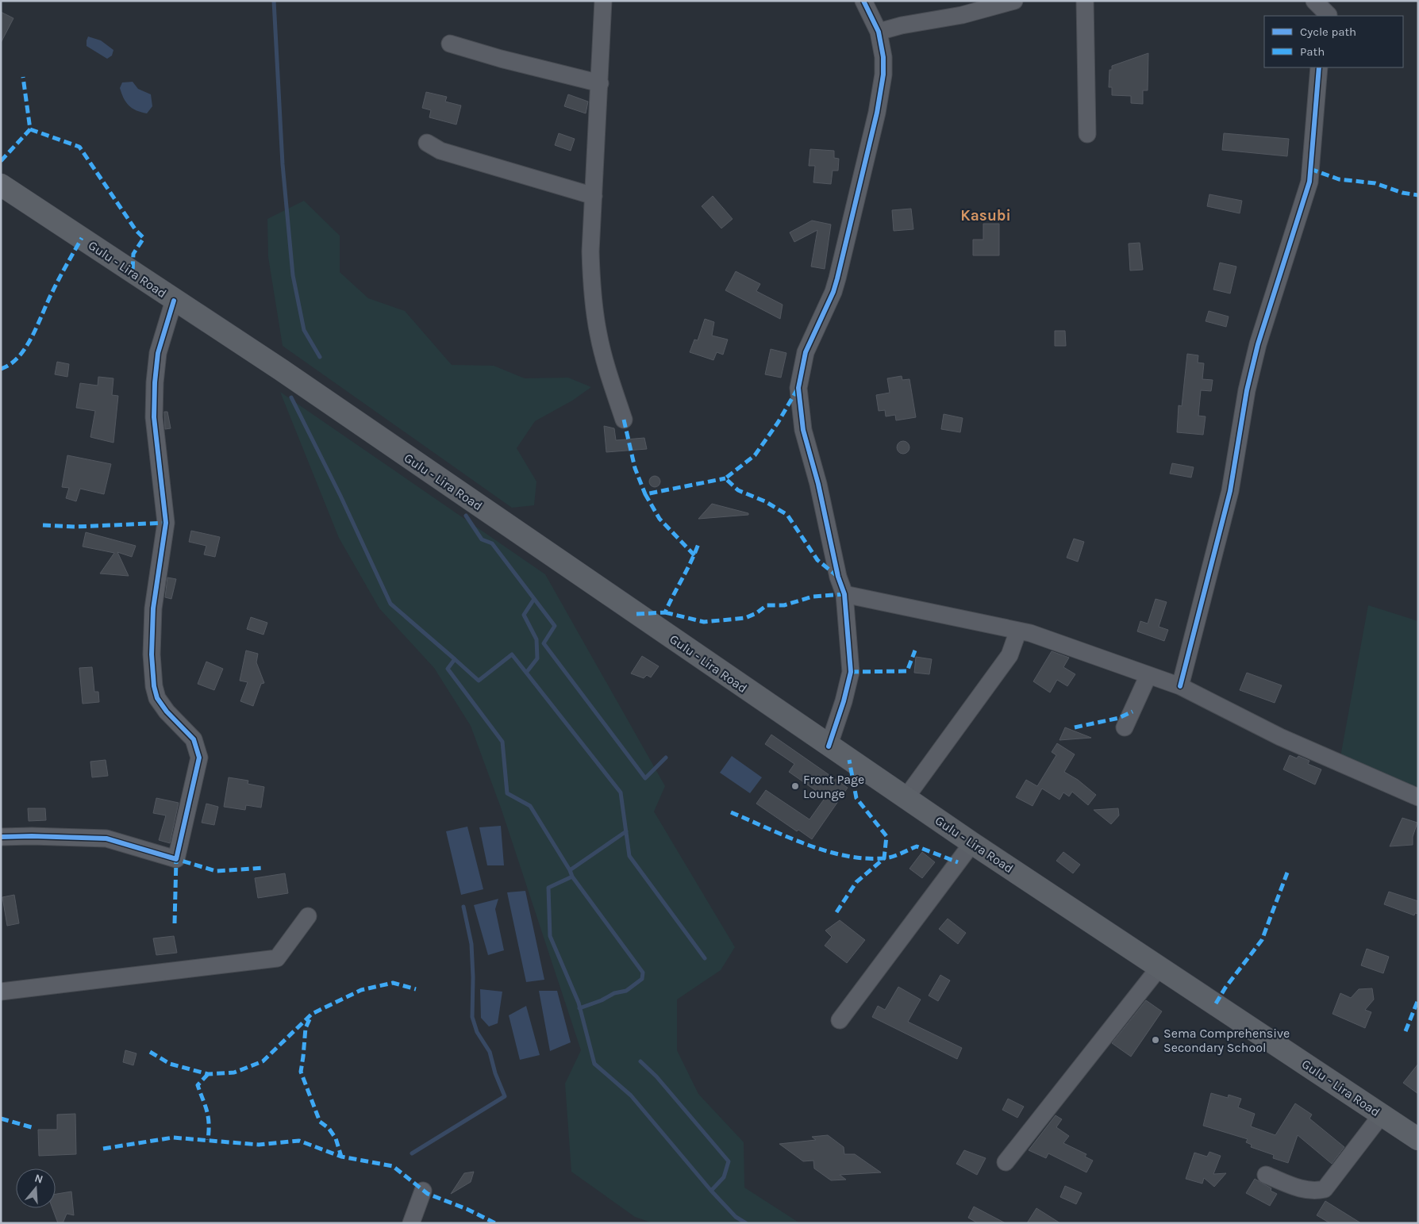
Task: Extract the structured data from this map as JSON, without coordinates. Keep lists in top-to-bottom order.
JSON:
{
  "streets": {
    "main road": ["Gulu - Lira Road"]
  },
  "districts": ["Kasubi"],
  "places": ["Front Page Lounge", "Sema Comprehensive Secondary School"],
  "legend": ["Cycle path", "Path"],
  "north": "top"
}
